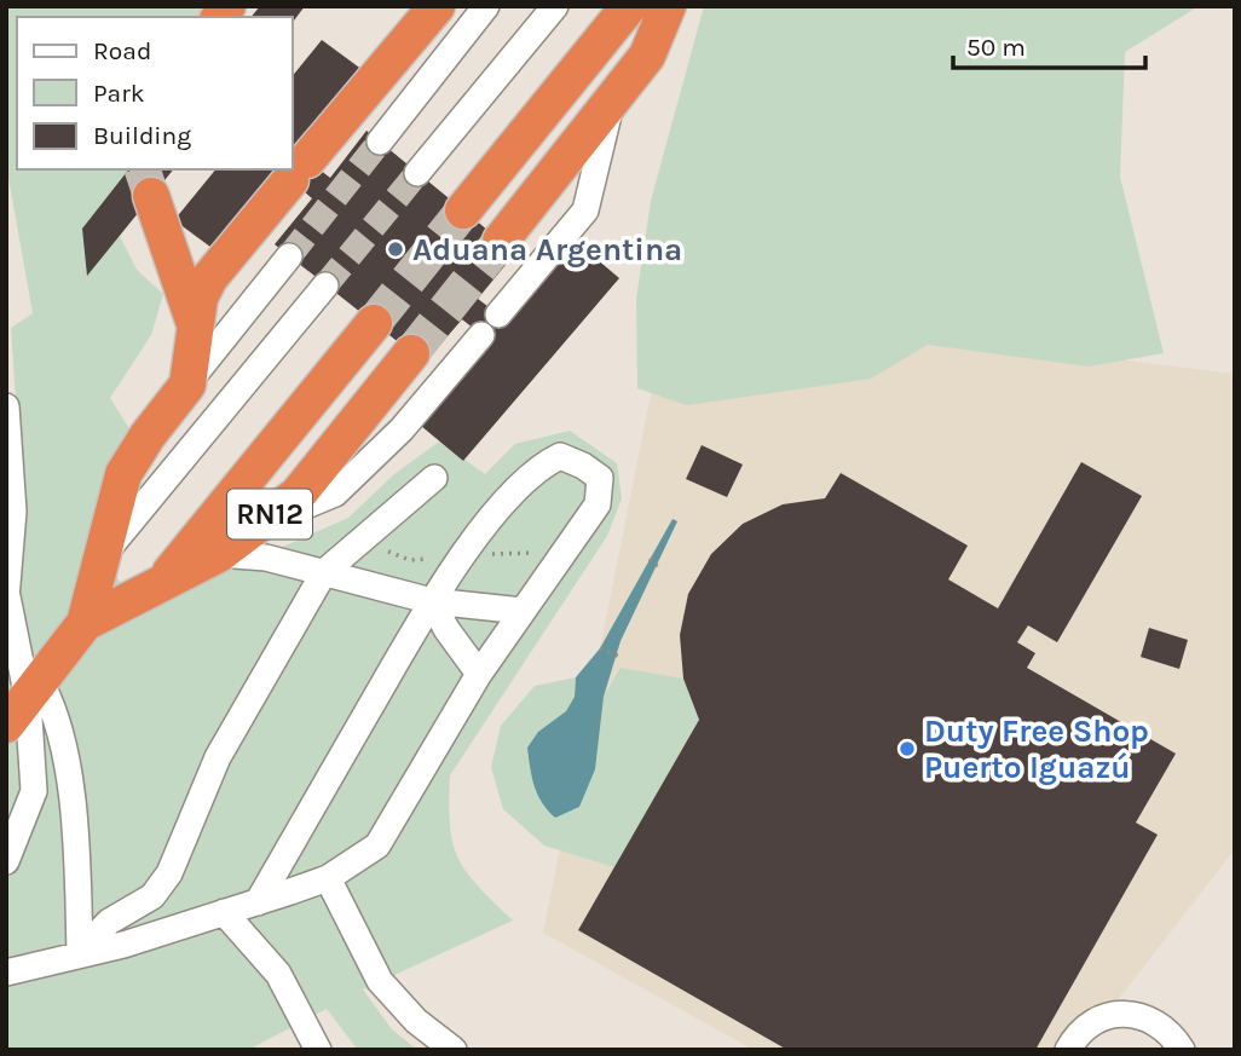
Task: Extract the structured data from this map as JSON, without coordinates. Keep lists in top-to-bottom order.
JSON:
{
  "streets": {
    "highway": ["RN12"]
  },
  "places": ["Aduana Argentina", "Duty Free Shop Puerto Iguazú"],
  "legend": ["Road", "Park", "Building"],
  "scale_bar": "50 m"
}
